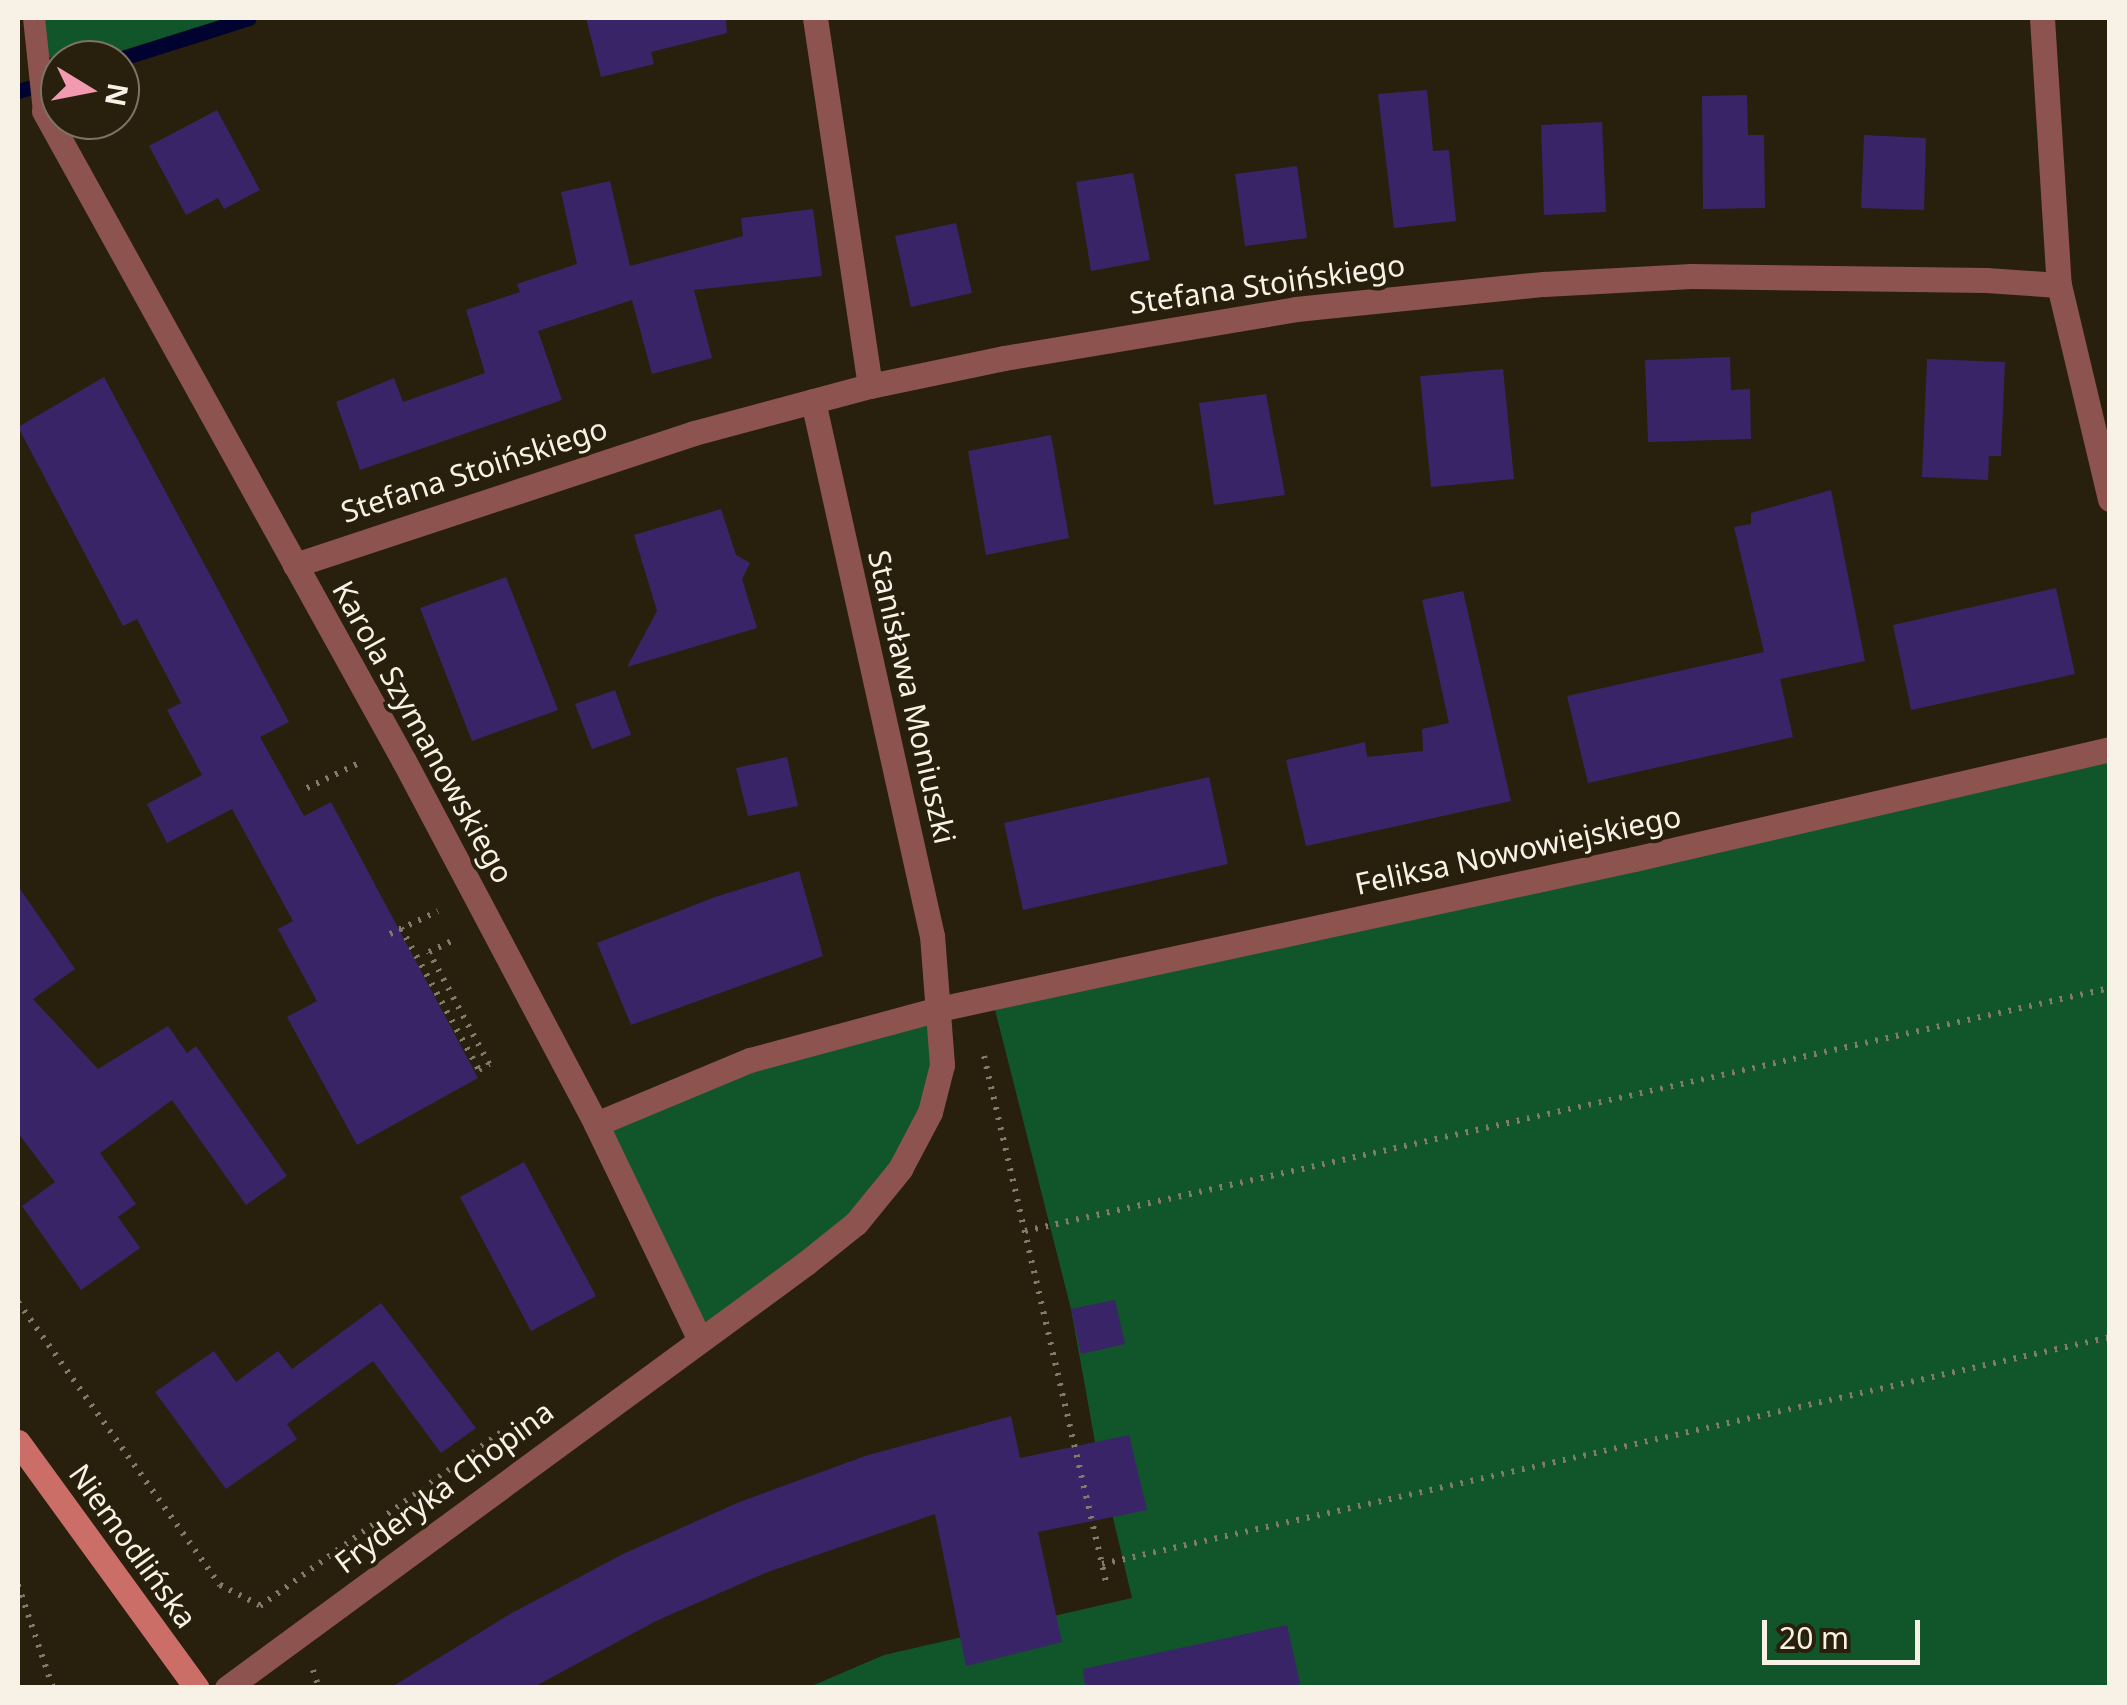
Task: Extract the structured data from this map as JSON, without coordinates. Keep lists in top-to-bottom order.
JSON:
{
  "streets": {
    "main road": ["Niemodlińska"],
    "street": [
      "Stefana Stoińskiego",
      "Stanisława Moniuszki",
      "Karola Szymanowskiego",
      "Feliksa Nowowiejskiego",
      "Fryderyka Chopina"
    ]
  },
  "crossings": [
    ["Stefana Stoińskiego", "Stanisława Moniuszki"],
    ["Stefana Stoińskiego", "Karola Szymanowskiego"],
    ["Stanisława Moniuszki", "Karola Szymanowskiego"],
    ["Stanisława Moniuszki", "Feliksa Nowowiejskiego"],
    ["Stanisława Moniuszki", "Fryderyka Chopina"],
    ["Karola Szymanowskiego", "Feliksa Nowowiejskiego"],
    ["Karola Szymanowskiego", "Fryderyka Chopina"]
  ],
  "scale_bar": "20 m",
  "north": "right"
}
